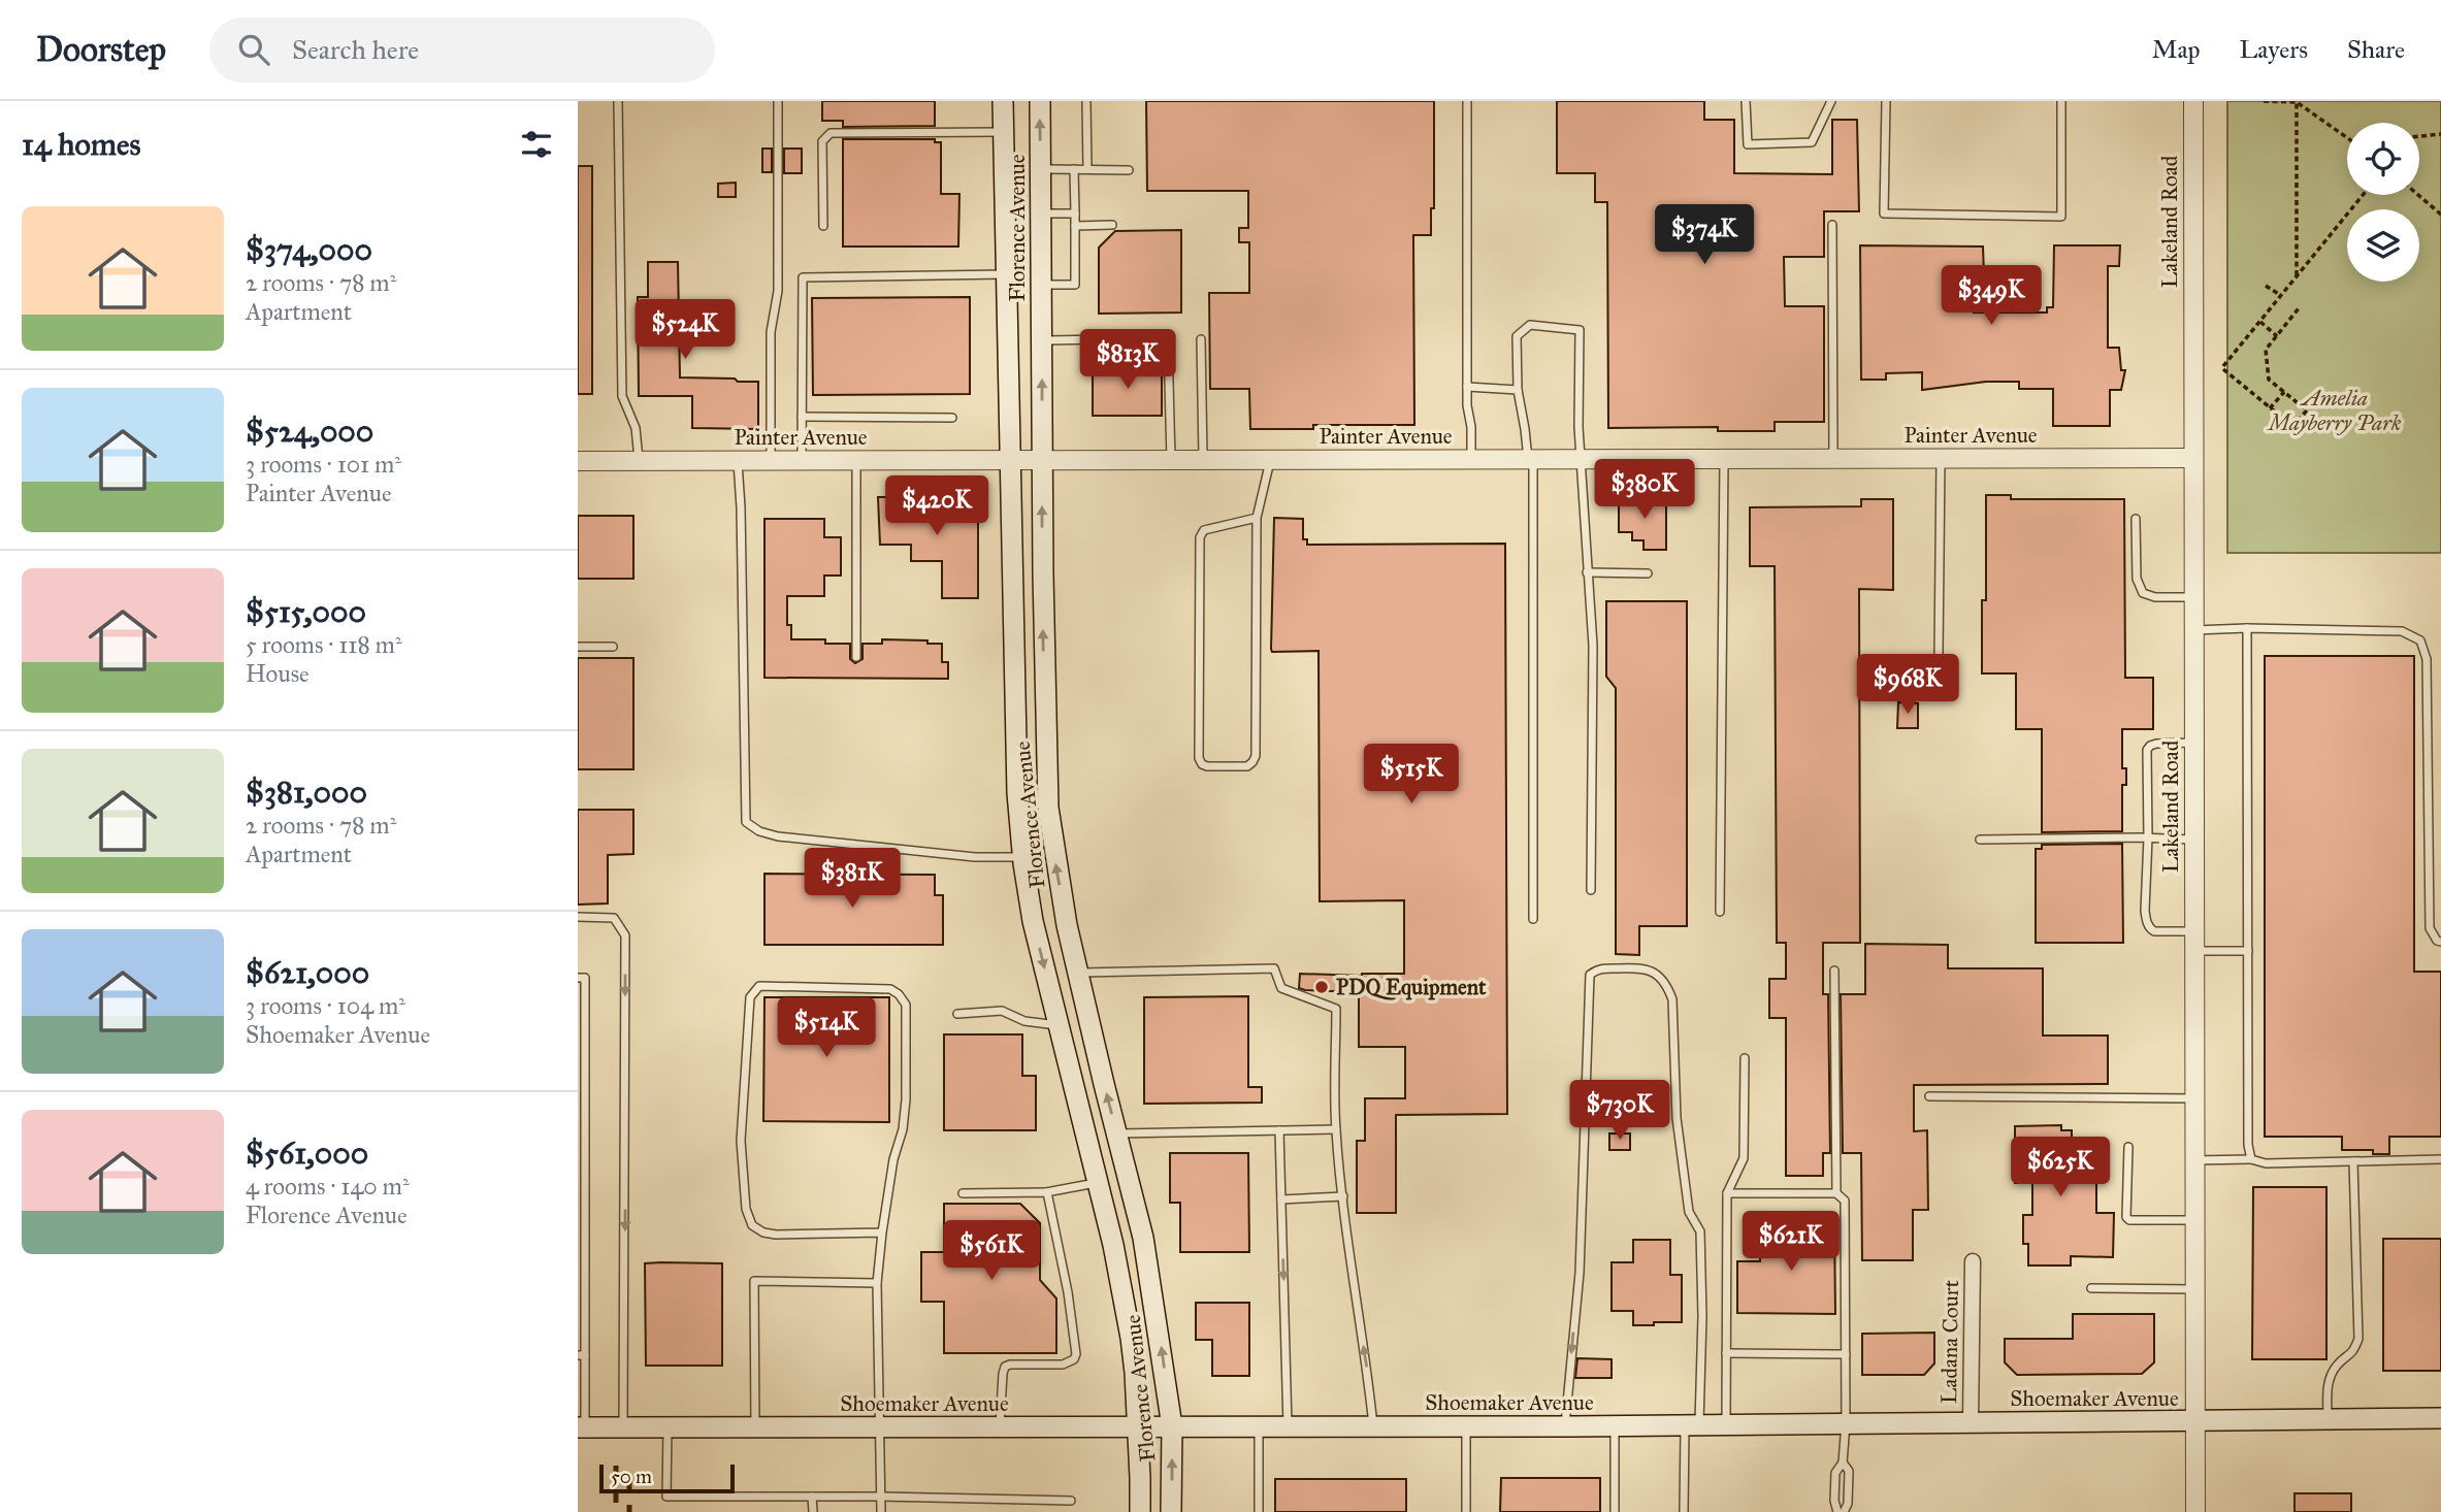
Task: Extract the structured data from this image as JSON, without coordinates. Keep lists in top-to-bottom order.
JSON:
{
  "streets": {
    "main road": ["Florence Avenue", "Shoemaker Avenue"],
    "street": ["Lakeland Road", "Painter Avenue", "Ladana Court"]
  },
  "crossings": [
    ["Lakeland Road", "Painter Avenue"],
    ["Lakeland Road", "Shoemaker Avenue"],
    ["Florence Avenue", "Painter Avenue"],
    ["Florence Avenue", "Shoemaker Avenue"],
    ["Ladana Court", "Shoemaker Avenue"]
  ],
  "parks": ["Amelia Mayberry Park"],
  "places": ["PDQ Equipment"],
  "scale_bar": "50 m",
  "page": {
    "header": "Doorstep",
    "search": "Search here",
    "nav": ["Map", "Layers", "Share"],
    "heading": "14 homes",
    "list": [
      {
        "name": "$374,000",
        "note": "2 rooms · 78 m² · Apartment"
      },
      {
        "name": "$524,000",
        "note": "3 rooms · 101 m² · Painter Avenue"
      },
      {
        "name": "$515,000",
        "note": "5 rooms · 118 m² · House"
      },
      {
        "name": "$381,000",
        "note": "2 rooms · 78 m² · Apartment"
      },
      {
        "name": "$621,000",
        "note": "3 rooms · 104 m² · Shoemaker Avenue"
      },
      {
        "name": "$561,000",
        "note": "4 rooms · 140 m² · Florence Avenue"
      }
    ],
    "price": [
      "$374K",
      "$349K",
      "$524K",
      "$813K",
      "$380K",
      "$420K",
      "$968K",
      "$515K",
      "$381K",
      "$514K",
      "$730K",
      "$625K",
      "$621K",
      "$561K"
    ],
    "scale": "50 m"
  }
}
